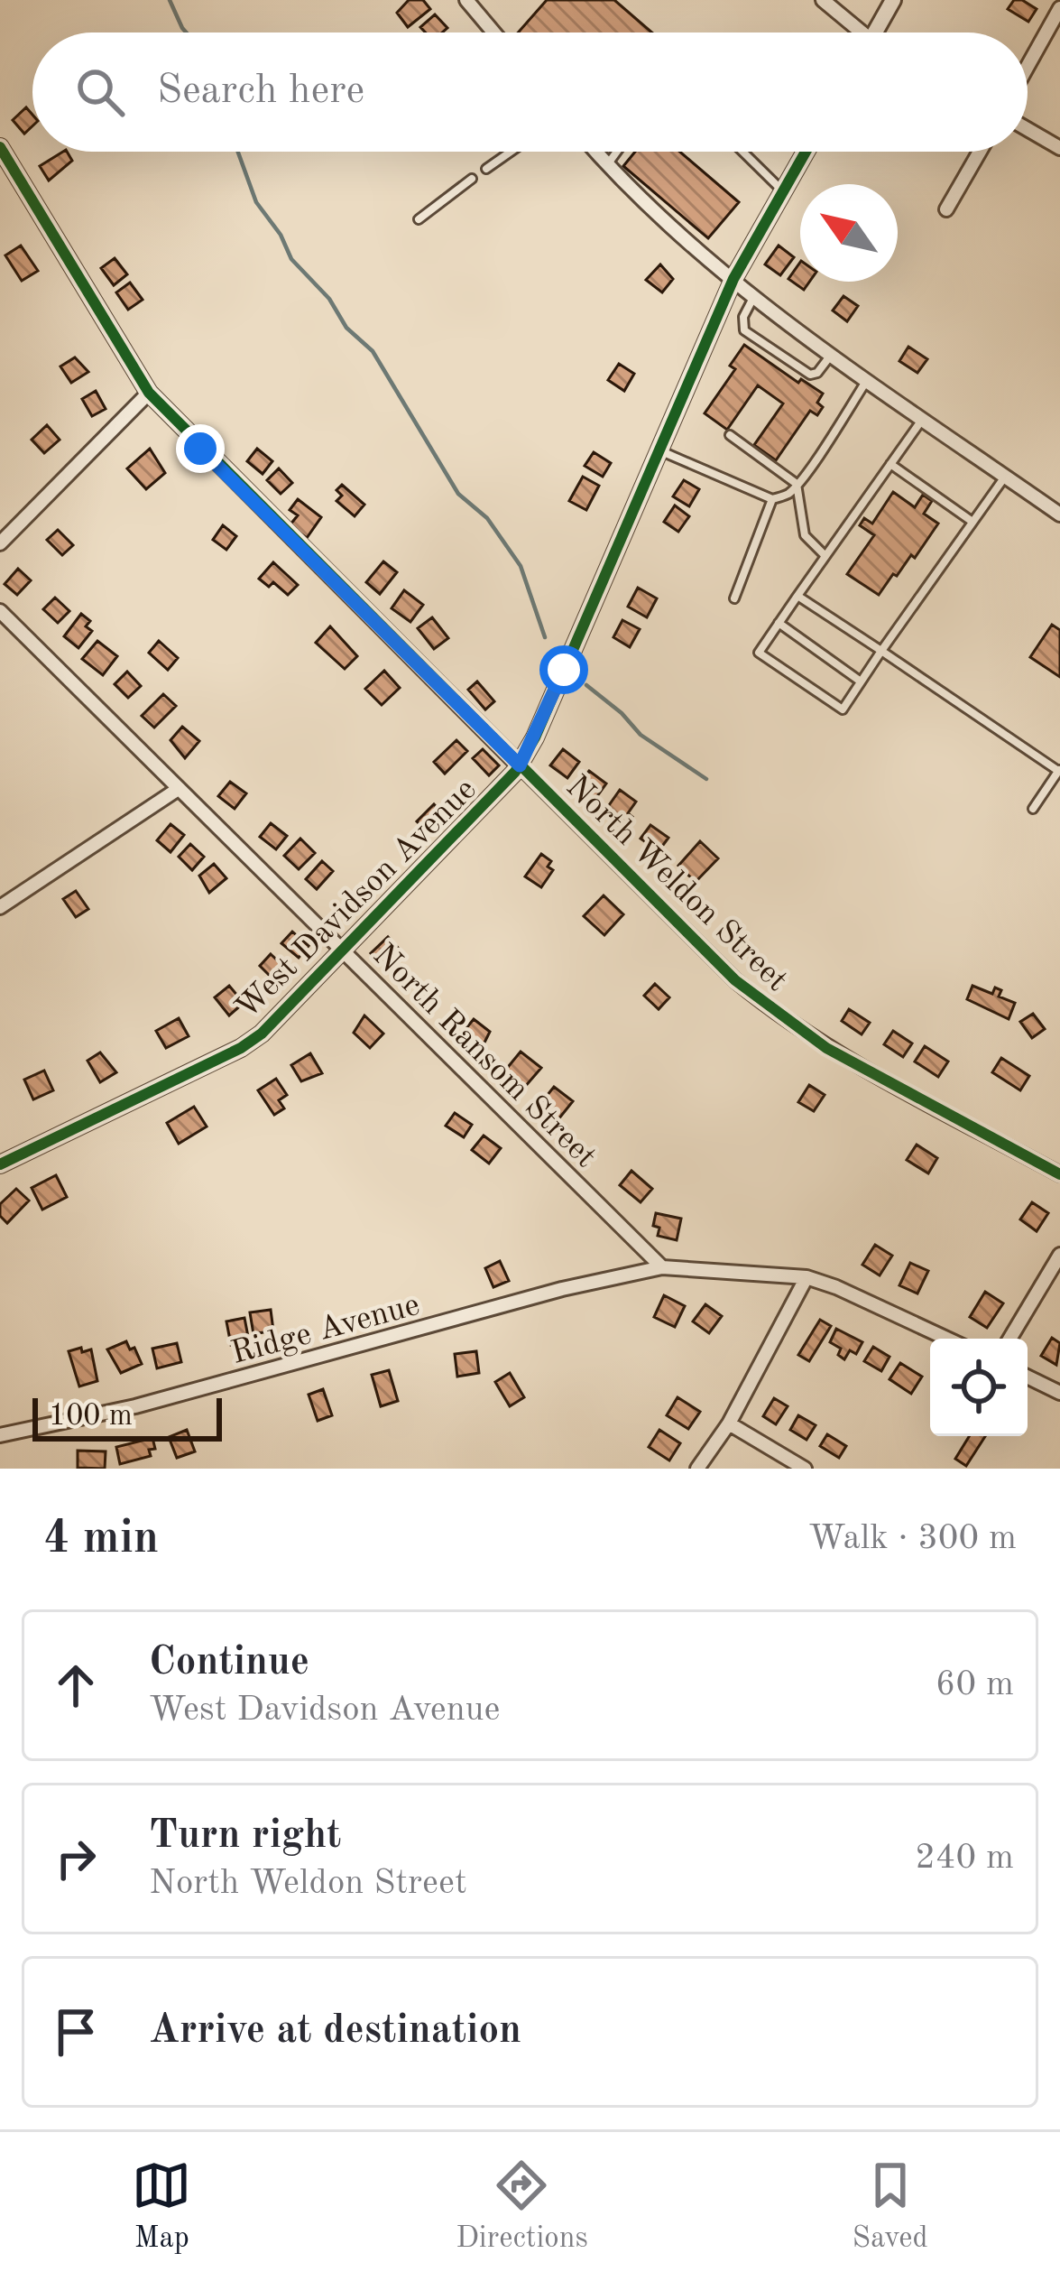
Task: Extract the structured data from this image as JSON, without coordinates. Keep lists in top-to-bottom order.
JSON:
{
  "streets": {
    "street": [
      "North Weldon Street",
      "West Davidson Avenue",
      "North Ransom Street",
      "Ridge Avenue"
    ]
  },
  "crossings": [
    ["North Weldon Street", "West Davidson Avenue"],
    ["West Davidson Avenue", "North Ransom Street"],
    ["North Ransom Street", "Ridge Avenue"]
  ],
  "scale_bar": "100 m",
  "north": "top left",
  "page": {
    "search": "Search here",
    "scale": "100 m",
    "heading": ["4 min", "Walk · 300 m"],
    "list": [
      ["Continue", "West Davidson Avenue", "60 m"],
      ["Turn right", "North Weldon Street", "240 m"],
      "Arrive at destination"
    ],
    "nav": ["Map", "Directions", "Saved"]
  }
}
